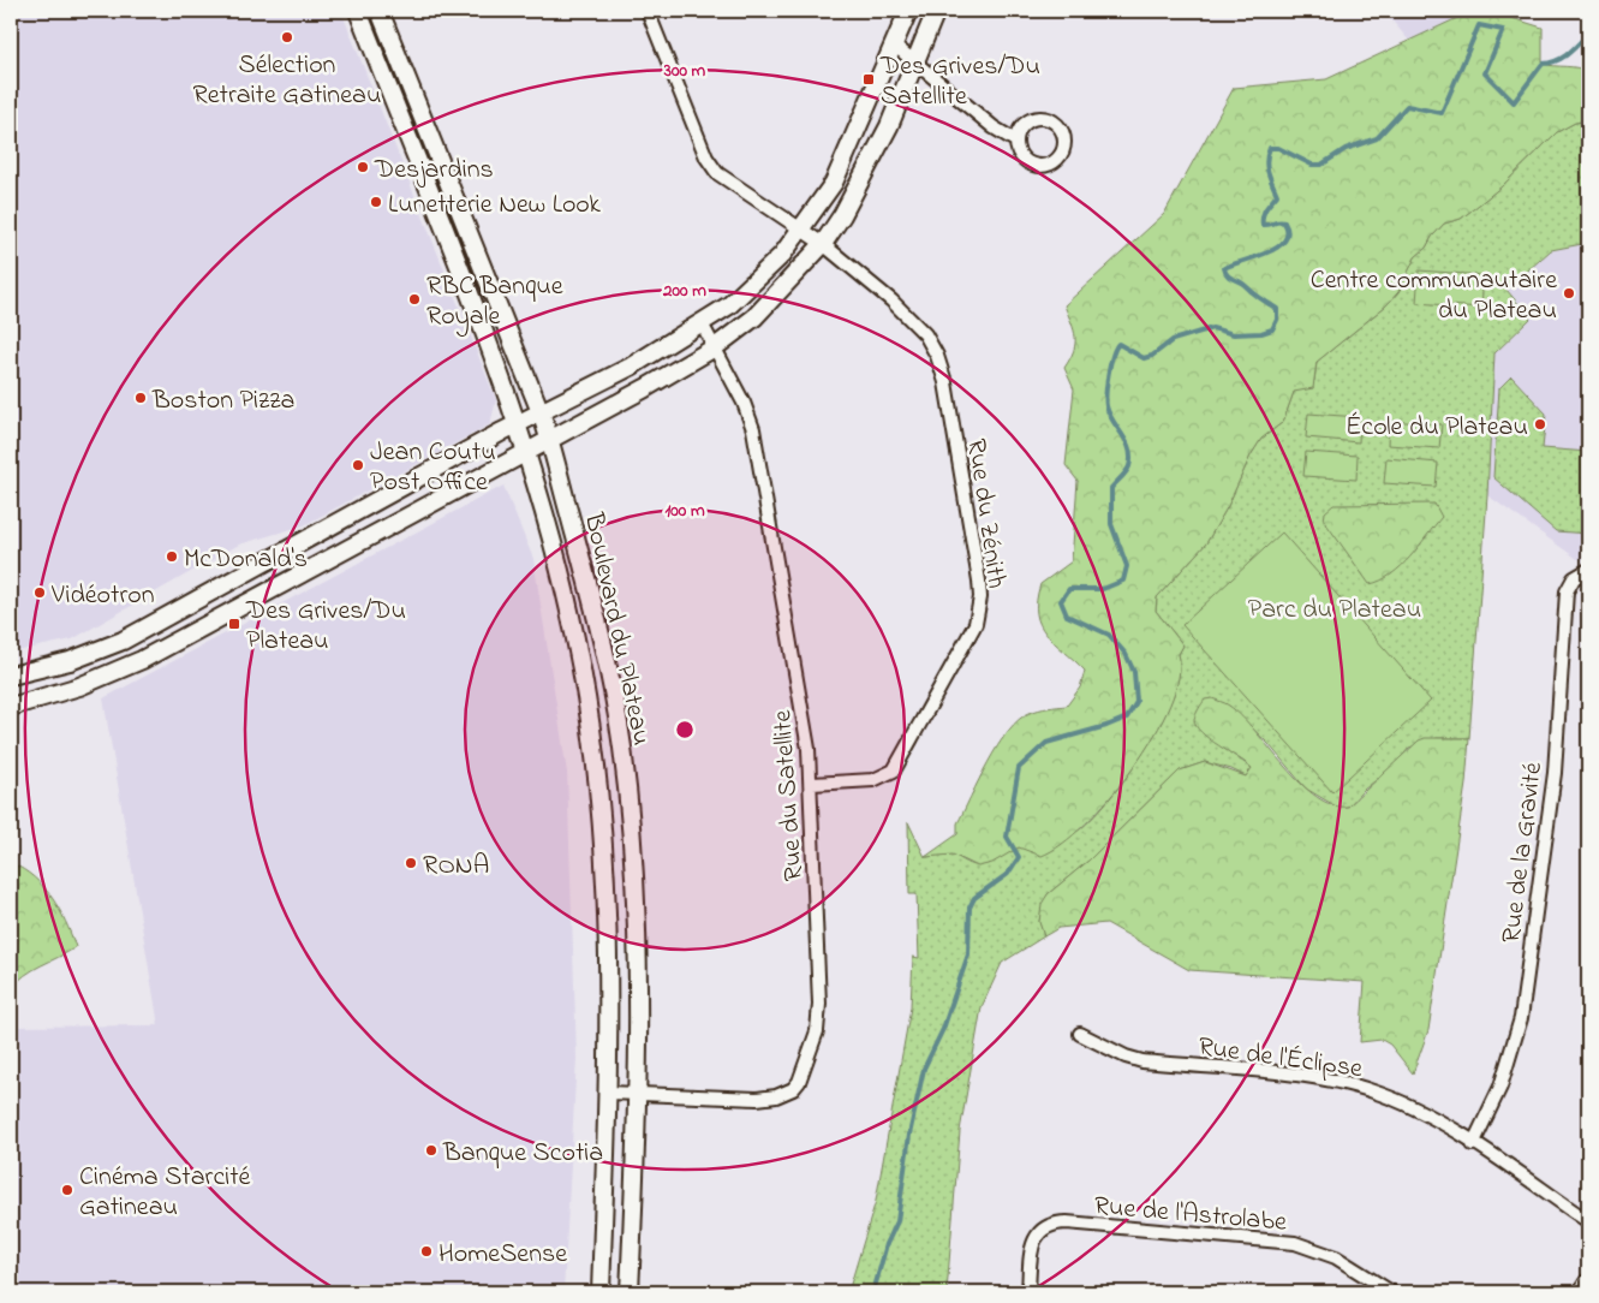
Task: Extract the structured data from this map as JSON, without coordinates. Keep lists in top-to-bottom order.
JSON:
{
  "streets": {
    "main road": ["Boulevard du Plateau"],
    "street": [
      "Rue du Zénith",
      "Rue du Satellite",
      "Rue de la Gravité",
      "Rue de l'Éclipse",
      "Rue de l'Astrolabe"
    ]
  },
  "crossings": [
    ["Rue du Zénith", "Rue du Satellite"],
    ["Boulevard du Plateau", "Rue du Satellite"],
    ["Rue de la Gravité", "Rue de l'Éclipse"]
  ],
  "parks": ["Parc du Plateau"],
  "places": {
    "other": [
      "Sélection Retraite Gatineau",
      "Desjardins",
      "Lunetterie New Look",
      "Centre communautaire du Plateau",
      "RBC Banque Royale",
      "Boston Pizza",
      "École du Plateau",
      "Jean Coutu Post Office",
      "McDonald's",
      "Vidéotron",
      "RONA",
      "Banque Scotia",
      "Cinéma Starcité Gatineau",
      "HomeSense"
    ],
    "transit": ["Des Grives/Du Satellite", "Des Grives/Du Plateau"]
  },
  "rings": ["300 m", "200 m", "100 m"]
}
